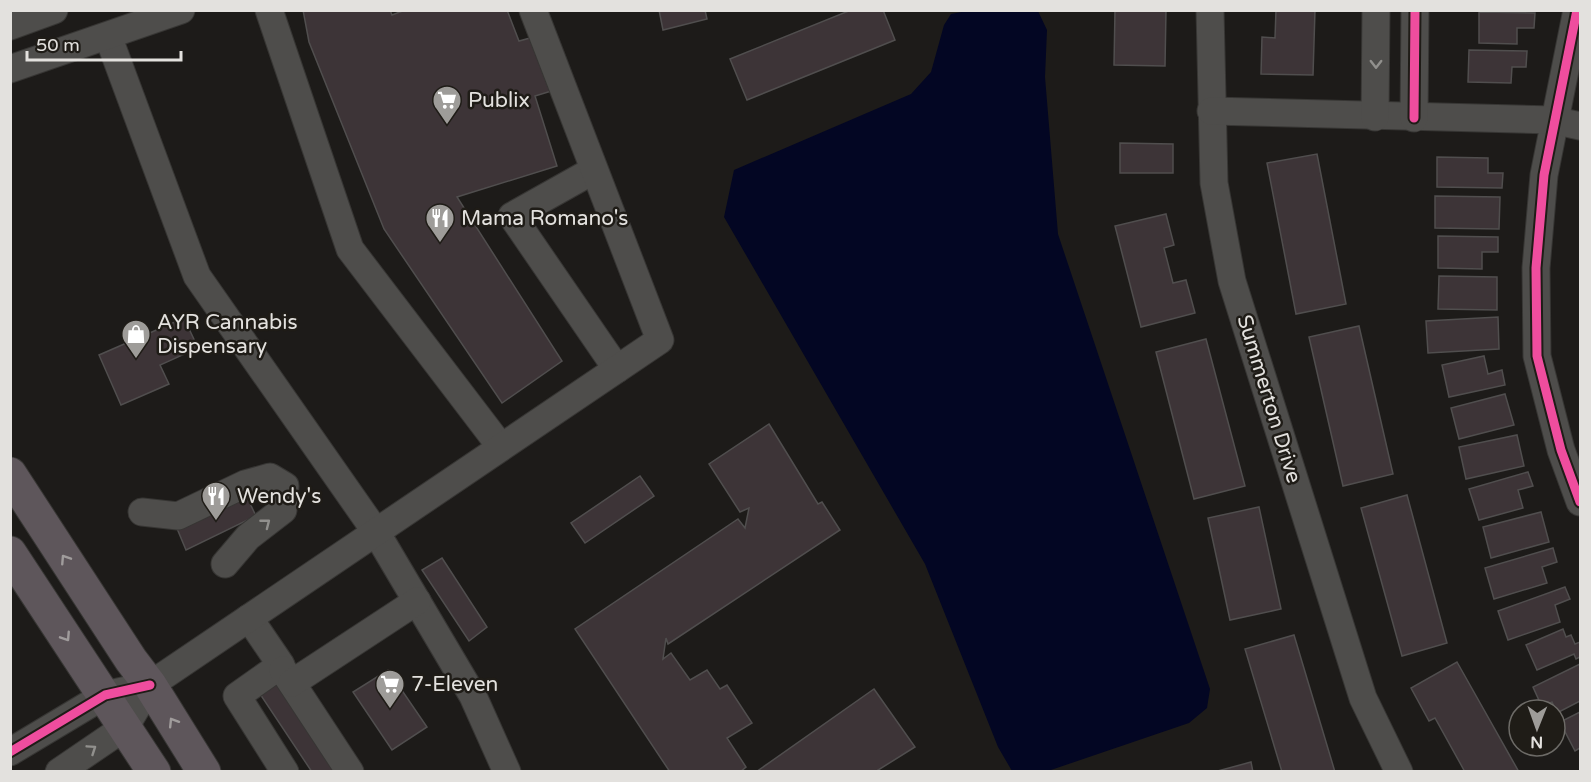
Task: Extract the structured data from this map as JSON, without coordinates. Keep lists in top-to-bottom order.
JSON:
{
  "streets": {
    "street": ["Summerton Drive"]
  },
  "places": {
    "supermarket": ["Publix", "7-Eleven"],
    "restaurant": ["Mama Romano's", "Wendy's"],
    "shop": ["AYR Cannabis Dispensary"]
  },
  "scale_bar": "50 m",
  "north": "bottom"
}
